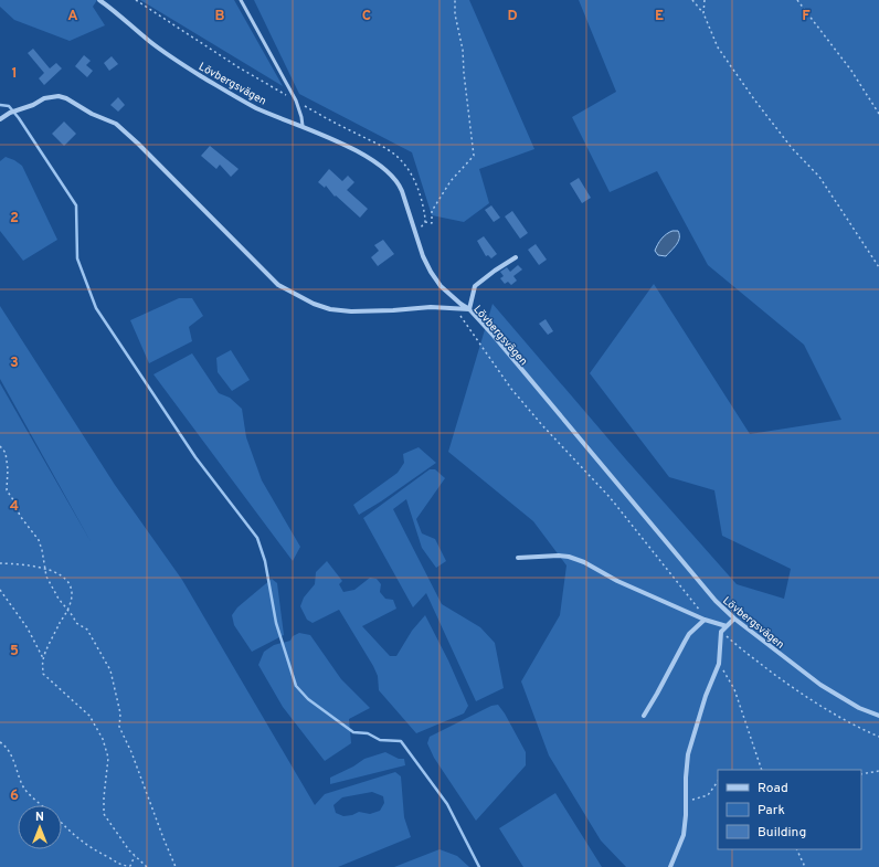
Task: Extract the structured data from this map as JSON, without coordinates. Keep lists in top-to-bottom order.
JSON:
{
  "streets": {
    "street": ["Lövbergsvägen"]
  },
  "legend": ["Road", "Park", "Building"],
  "north": "top",
  "grid": {
    "columns": [
      "A",
      "B",
      "C",
      "D",
      "E",
      "F"
    ],
    "rows": [
      "1",
      "2",
      "3",
      "4",
      "5",
      "6"
    ]
  }
}
